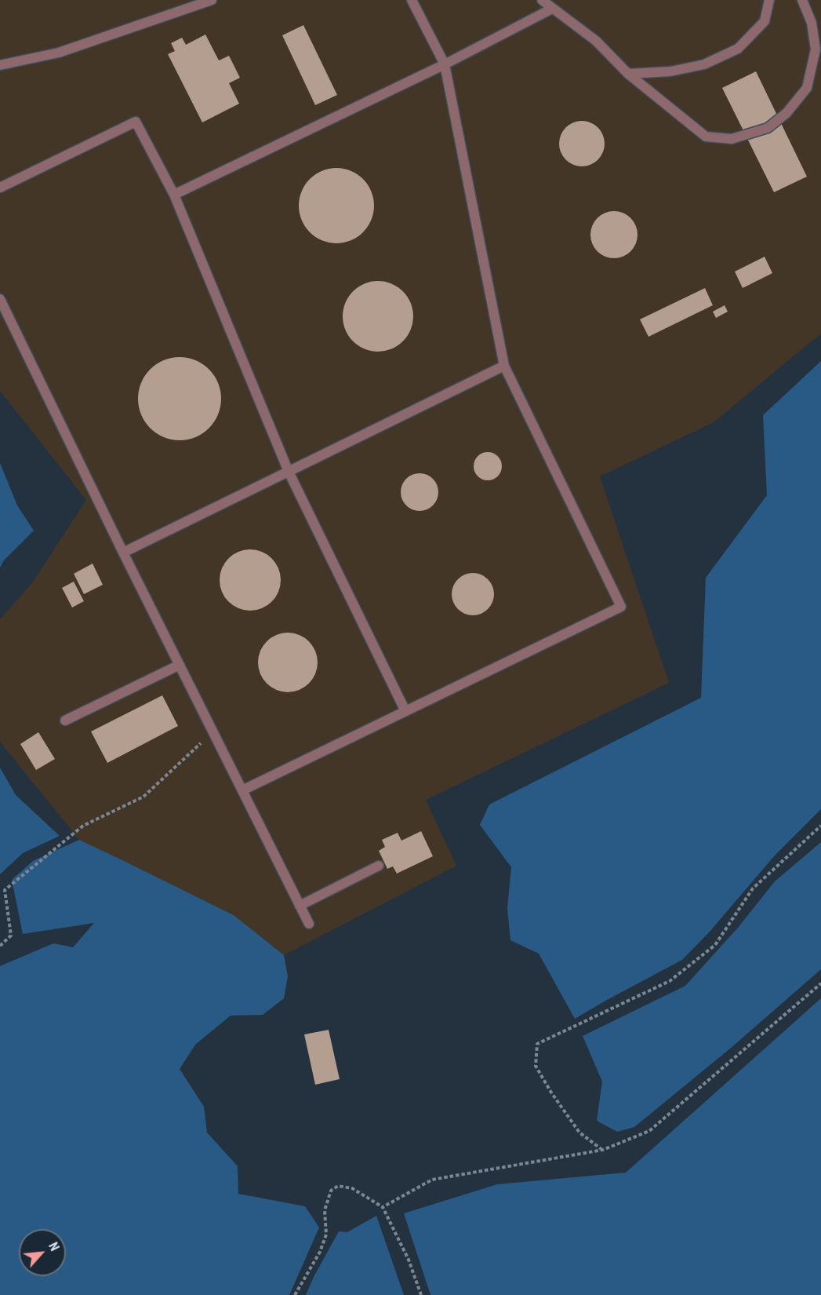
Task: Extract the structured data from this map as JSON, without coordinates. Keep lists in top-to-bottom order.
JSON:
{
  "north": "top right"
}
